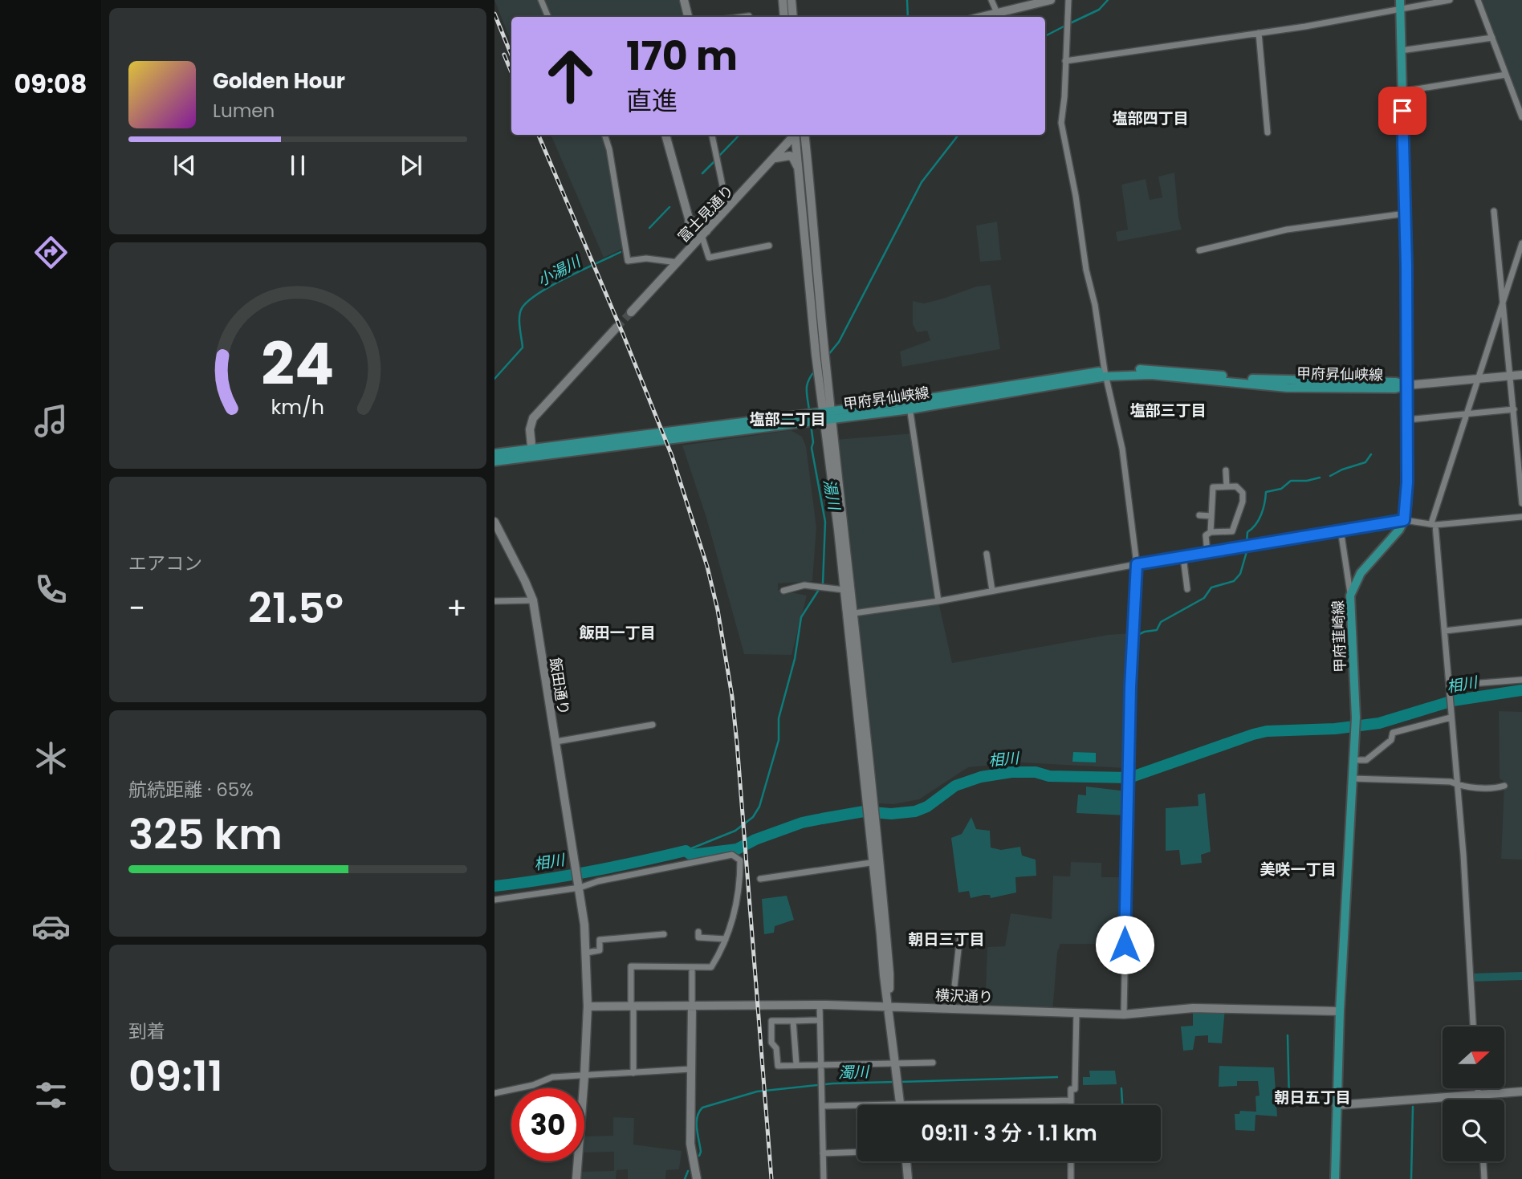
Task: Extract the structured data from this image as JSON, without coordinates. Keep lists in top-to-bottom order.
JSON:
{
  "streets": {
    "main road": ["甲府昇仙峡線", "甲府韮崎線"],
    "street": ["富士見通り", "飯田通り", "横沢通り"]
  },
  "crossings": [
    ["甲府昇仙峡線", "甲府韮崎線"]
  ],
  "districts": [
    "塩部四丁目",
    "塩部三丁目",
    "塩部二丁目",
    "飯田一丁目",
    "美咲一丁目",
    "朝日三丁目",
    "朝日五丁目"
  ],
  "water": [
    "小湯川",
    "湯川",
    "相川",
    "濁川"
  ],
  "north": "right",
  "page": {
    "tabs": "09:08",
    "turn": ["170 m", "直進"],
    "song": ["Golden Hour", "Lumen"],
    "tile": [
      "エアコン",
      ["航続距離 · 65%", "325 km"],
      ["到着", "09:11"]
    ],
    "heat": ["−", "21.5°", "+"],
    "limit": "30",
    "trip": "09:11 · 3 分 · 1.1 km",
    "gauge": ["24", "km/h"]
  }
}
